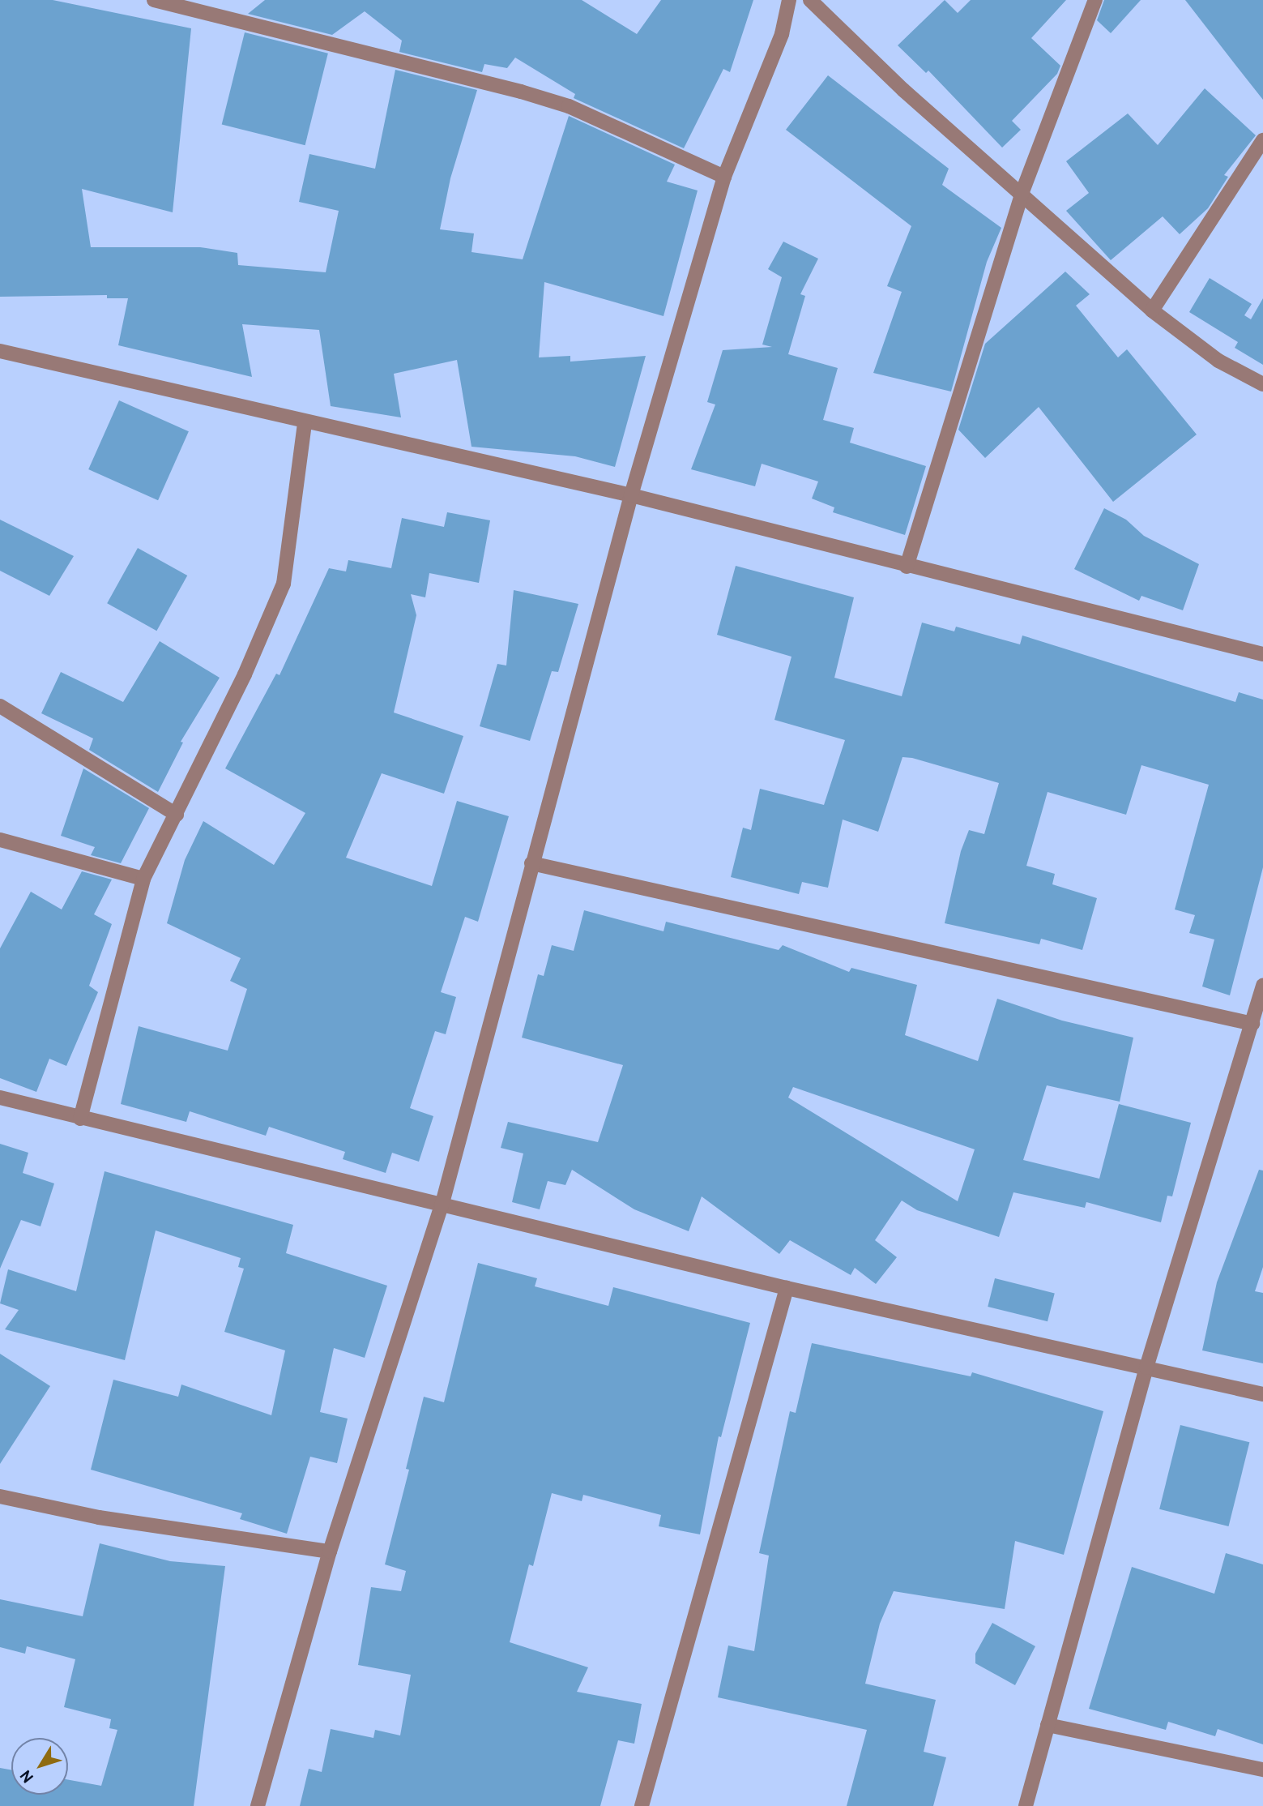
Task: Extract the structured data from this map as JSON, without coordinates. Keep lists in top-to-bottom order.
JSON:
{
  "north": "bottom left"
}
